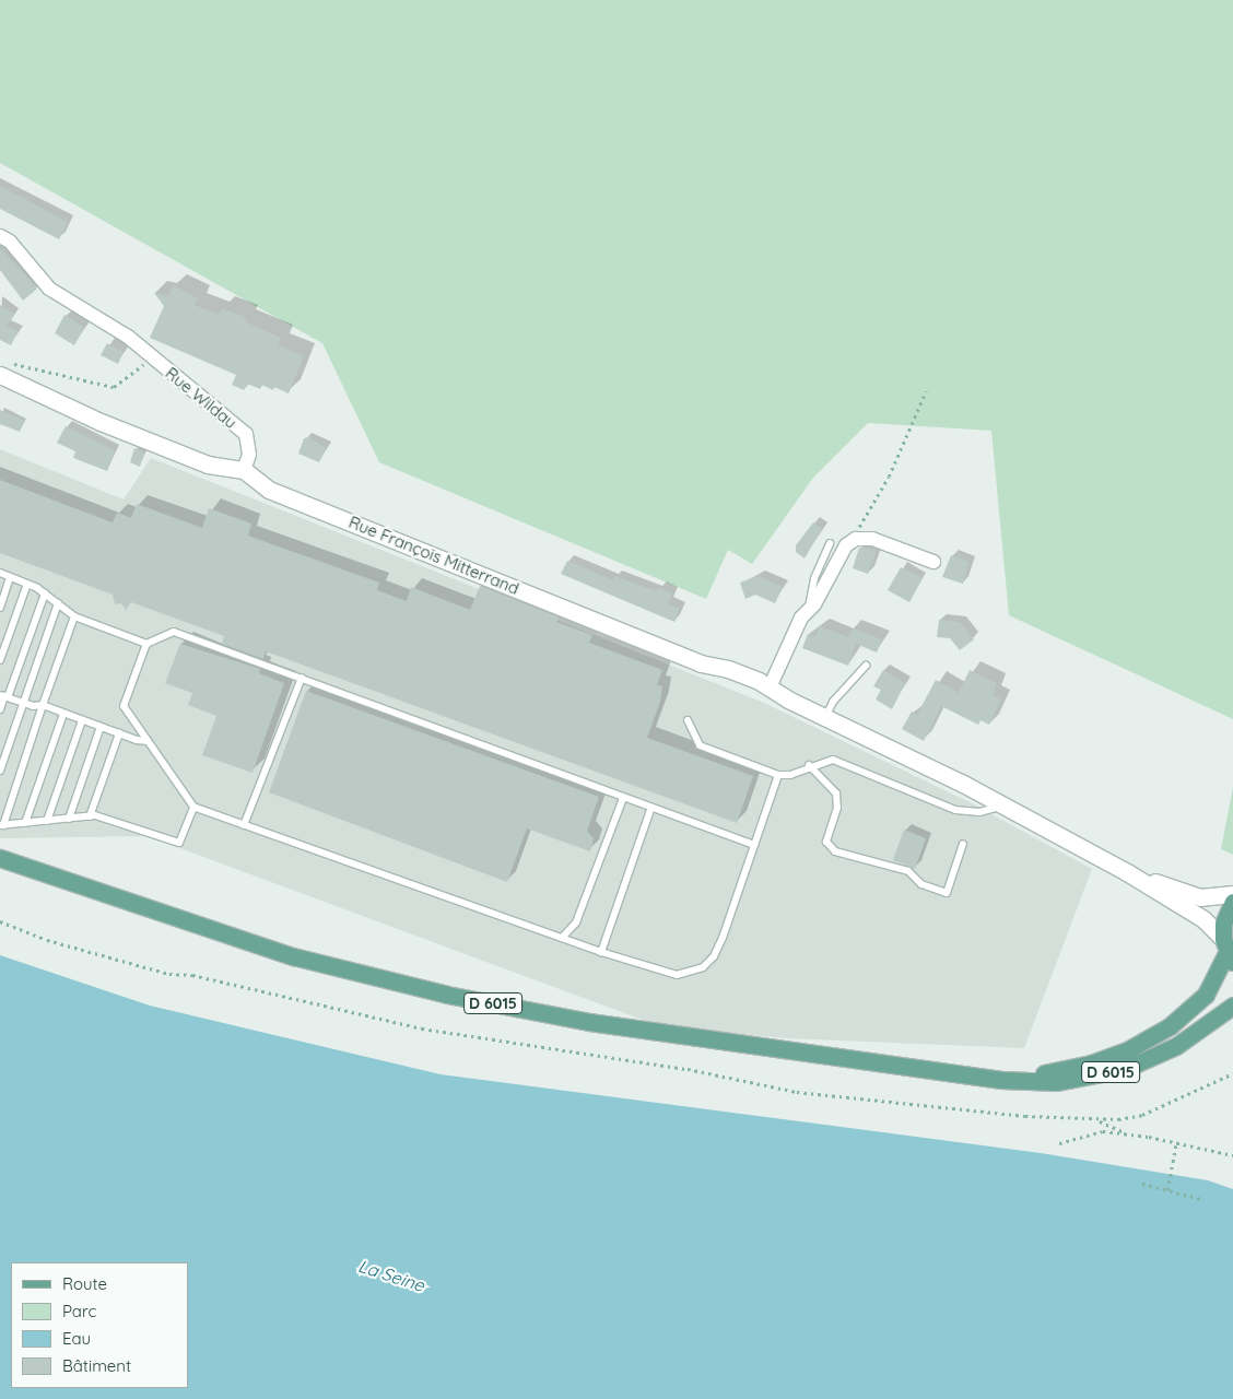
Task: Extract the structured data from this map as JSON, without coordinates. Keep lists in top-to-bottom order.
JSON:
{
  "streets": {
    "main road": ["D 6015"],
    "street": ["Rue Wildau", "Rue François Mitterrand"]
  },
  "crossings": [
    ["Rue Wildau", "Rue François Mitterrand"]
  ],
  "water": ["La Seine"],
  "legend": [
    "Route",
    "Parc",
    "Eau",
    "Bâtiment"
  ]
}
